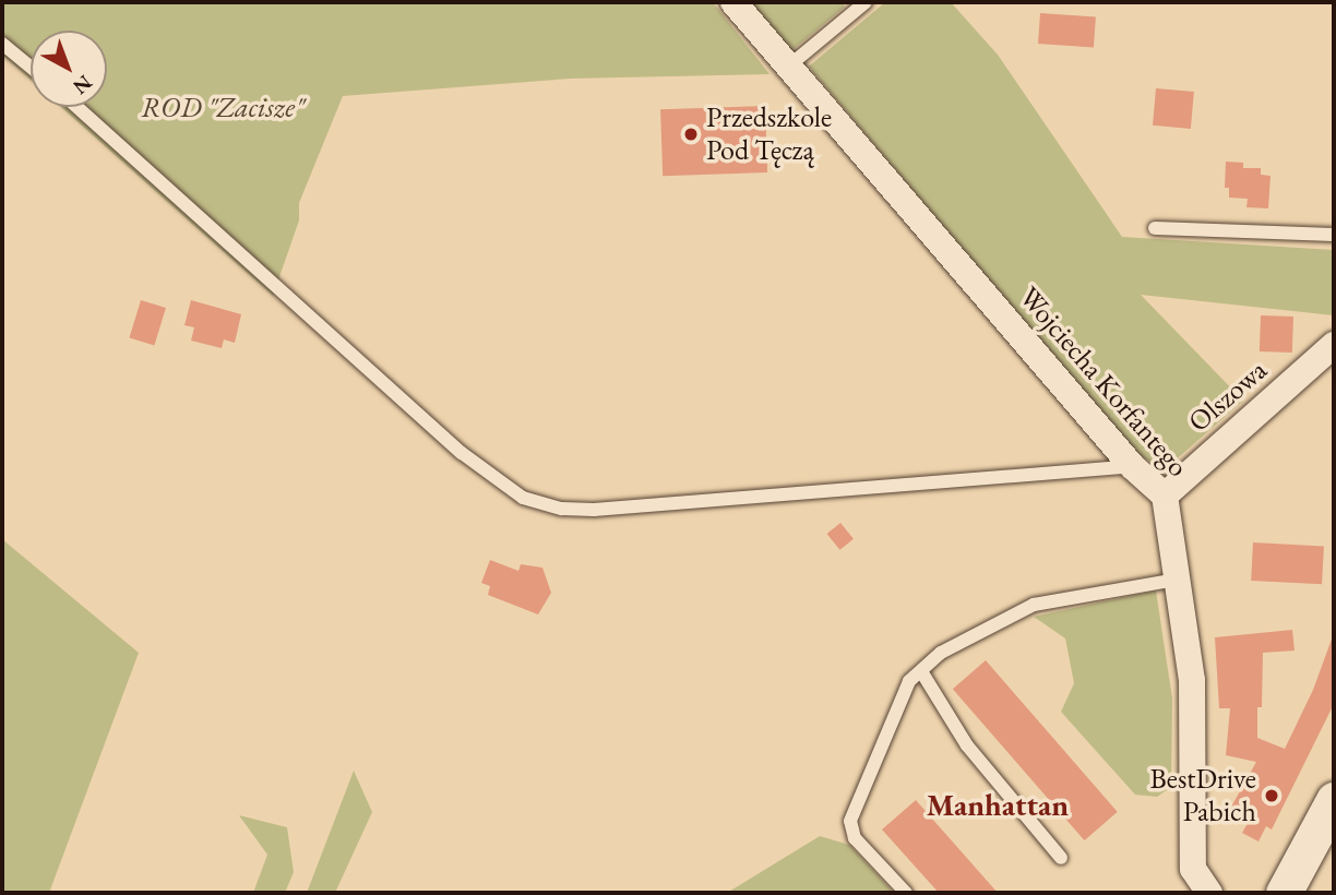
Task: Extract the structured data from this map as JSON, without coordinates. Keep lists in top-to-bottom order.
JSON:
{
  "streets": {
    "street": ["Wojciecha Korfantego", "Olszowa"]
  },
  "crossings": [
    ["Wojciecha Korfantego", "Olszowa"]
  ],
  "districts": ["Manhattan"],
  "parks": ["ROD \"Zacisze\""],
  "places": ["Przedszkole Pod Tęczą", "BestDrive Pabich"],
  "north": "bottom right"
}
